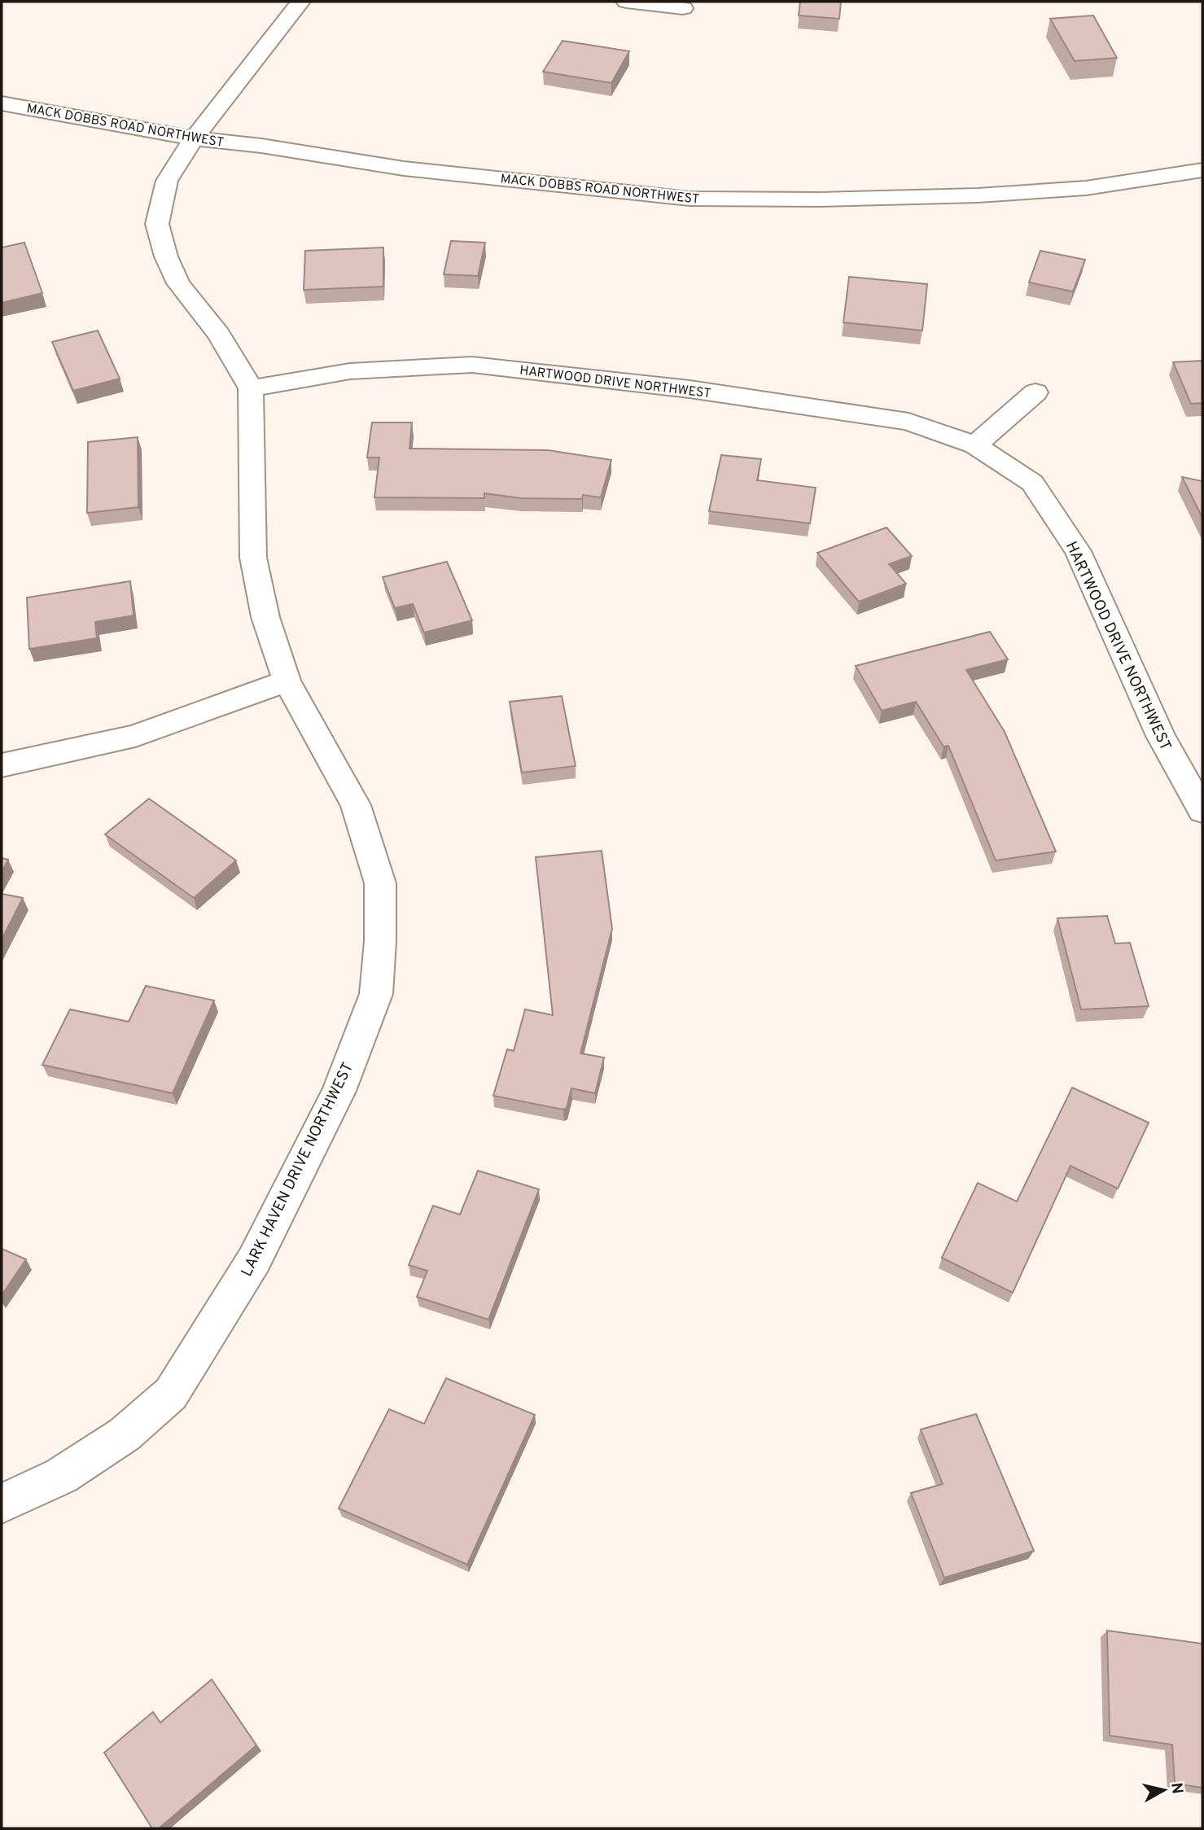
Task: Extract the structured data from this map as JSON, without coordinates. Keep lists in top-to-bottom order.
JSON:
{
  "streets": {
    "street": ["MACK DOBBS ROAD NORTHWEST", "HARTWOOD DRIVE NORTHWEST", "LARK HAVEN DRIVE NORTHWEST"]
  },
  "crossings": [
    ["HARTWOOD DRIVE NORTHWEST", "LARK HAVEN DRIVE NORTHWEST"]
  ],
  "north": "right"
}
